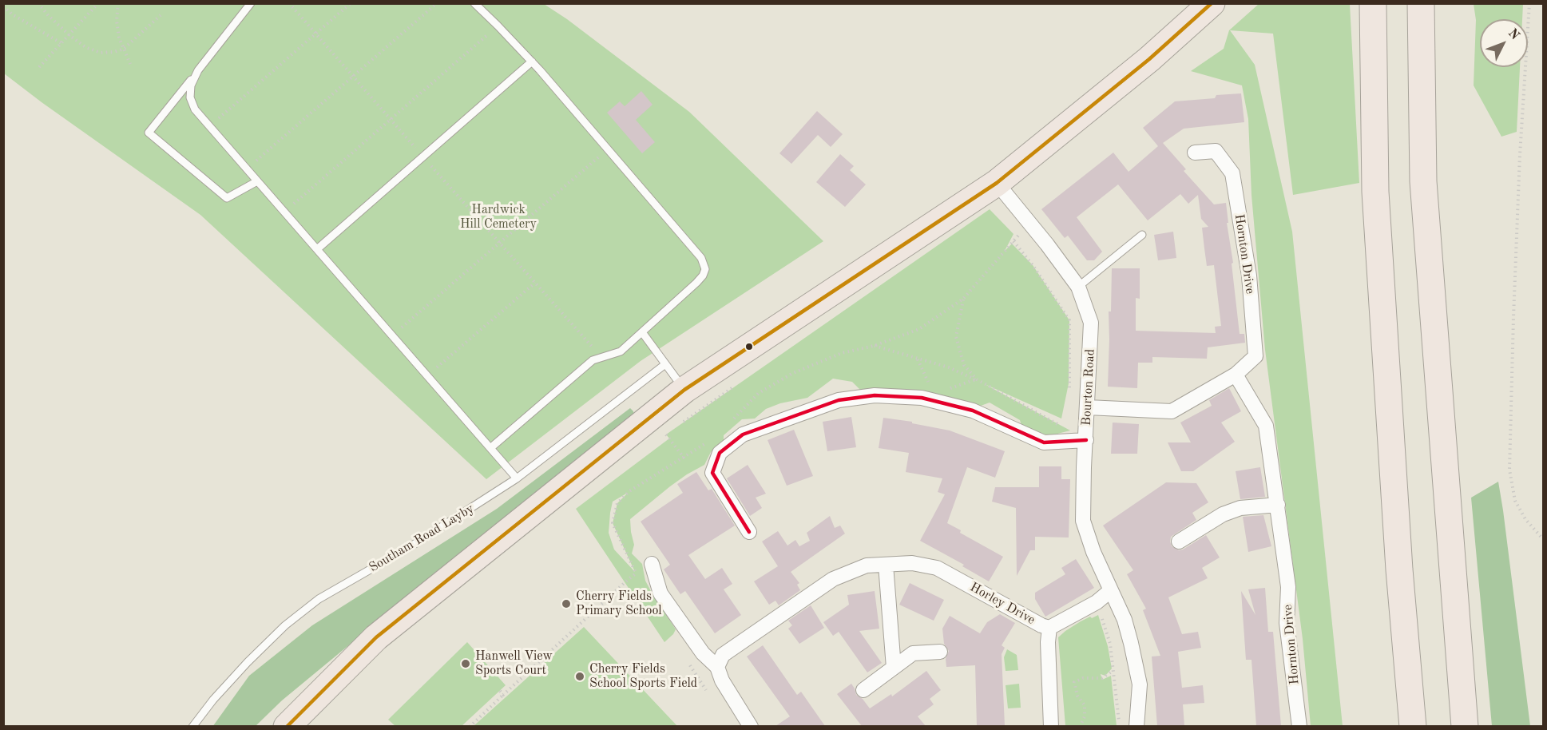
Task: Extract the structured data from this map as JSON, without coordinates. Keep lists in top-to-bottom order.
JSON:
{
  "streets": {
    "street": ["Hornton Drive", "Bourton Road", "Horley Drive"],
    "lane": ["Southam Road Layby"]
  },
  "crossings": [
    ["Hornton Drive", "Bourton Road"],
    ["Bourton Road", "Horley Drive"]
  ],
  "parks": ["Hardwick Hill Cemetery"],
  "places": ["Cherry Fields Primary School", "Hanwell View Sports Court", "Cherry Fields School Sports Field"],
  "north": "top right"
}
